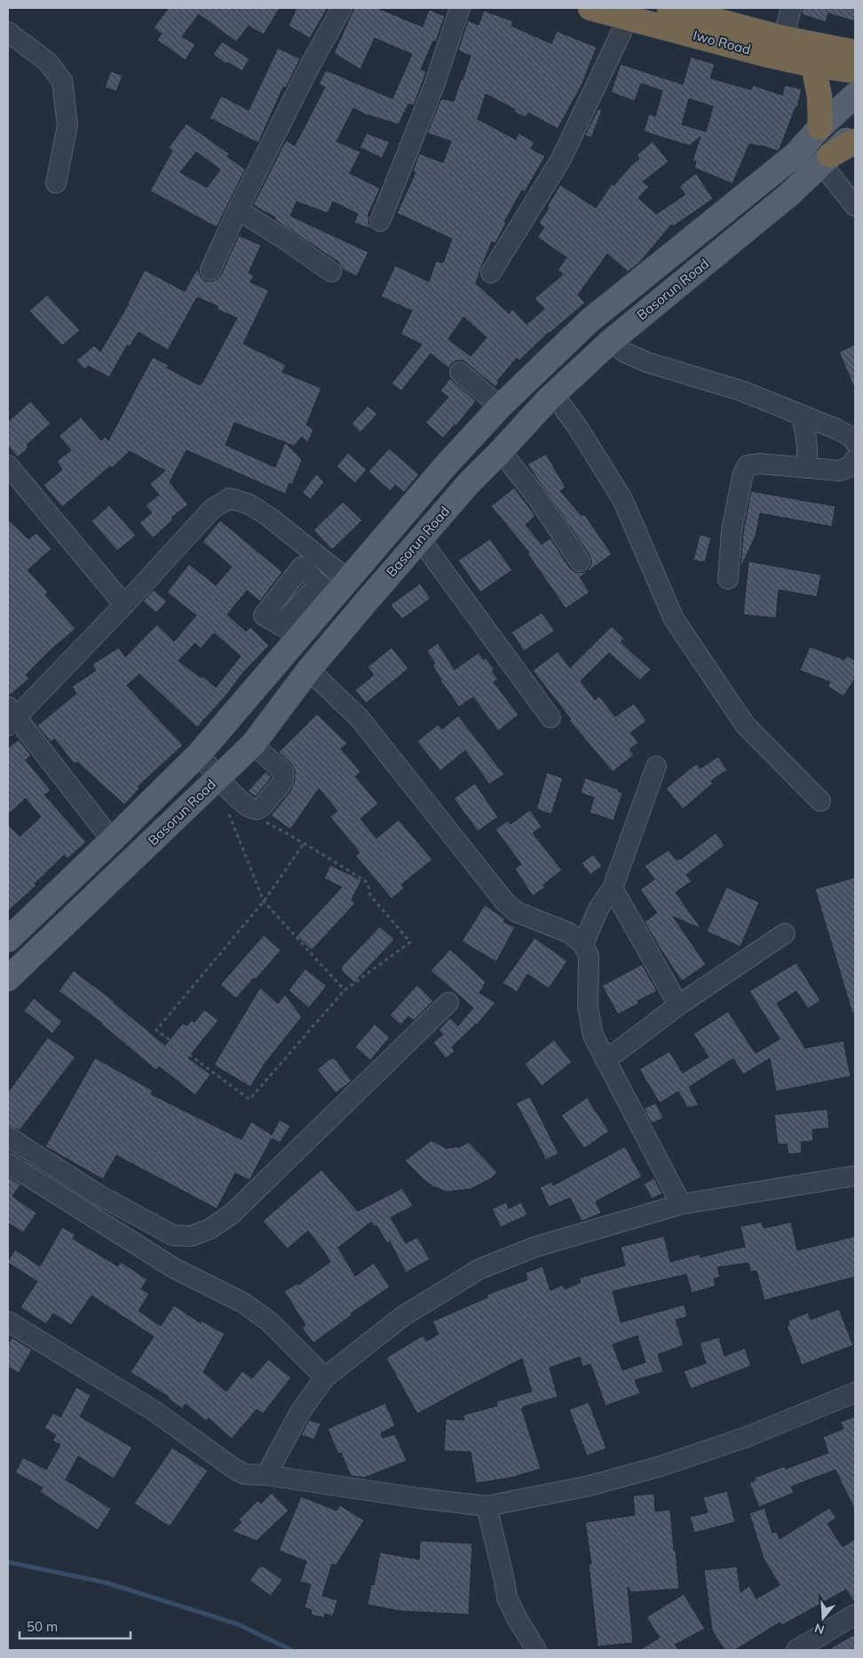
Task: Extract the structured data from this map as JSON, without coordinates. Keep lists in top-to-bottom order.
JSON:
{
  "streets": {
    "highway": ["Iwo Road"],
    "main road": ["Basorun Road"]
  },
  "scale_bar": "50 m",
  "north": "bottom"
}
